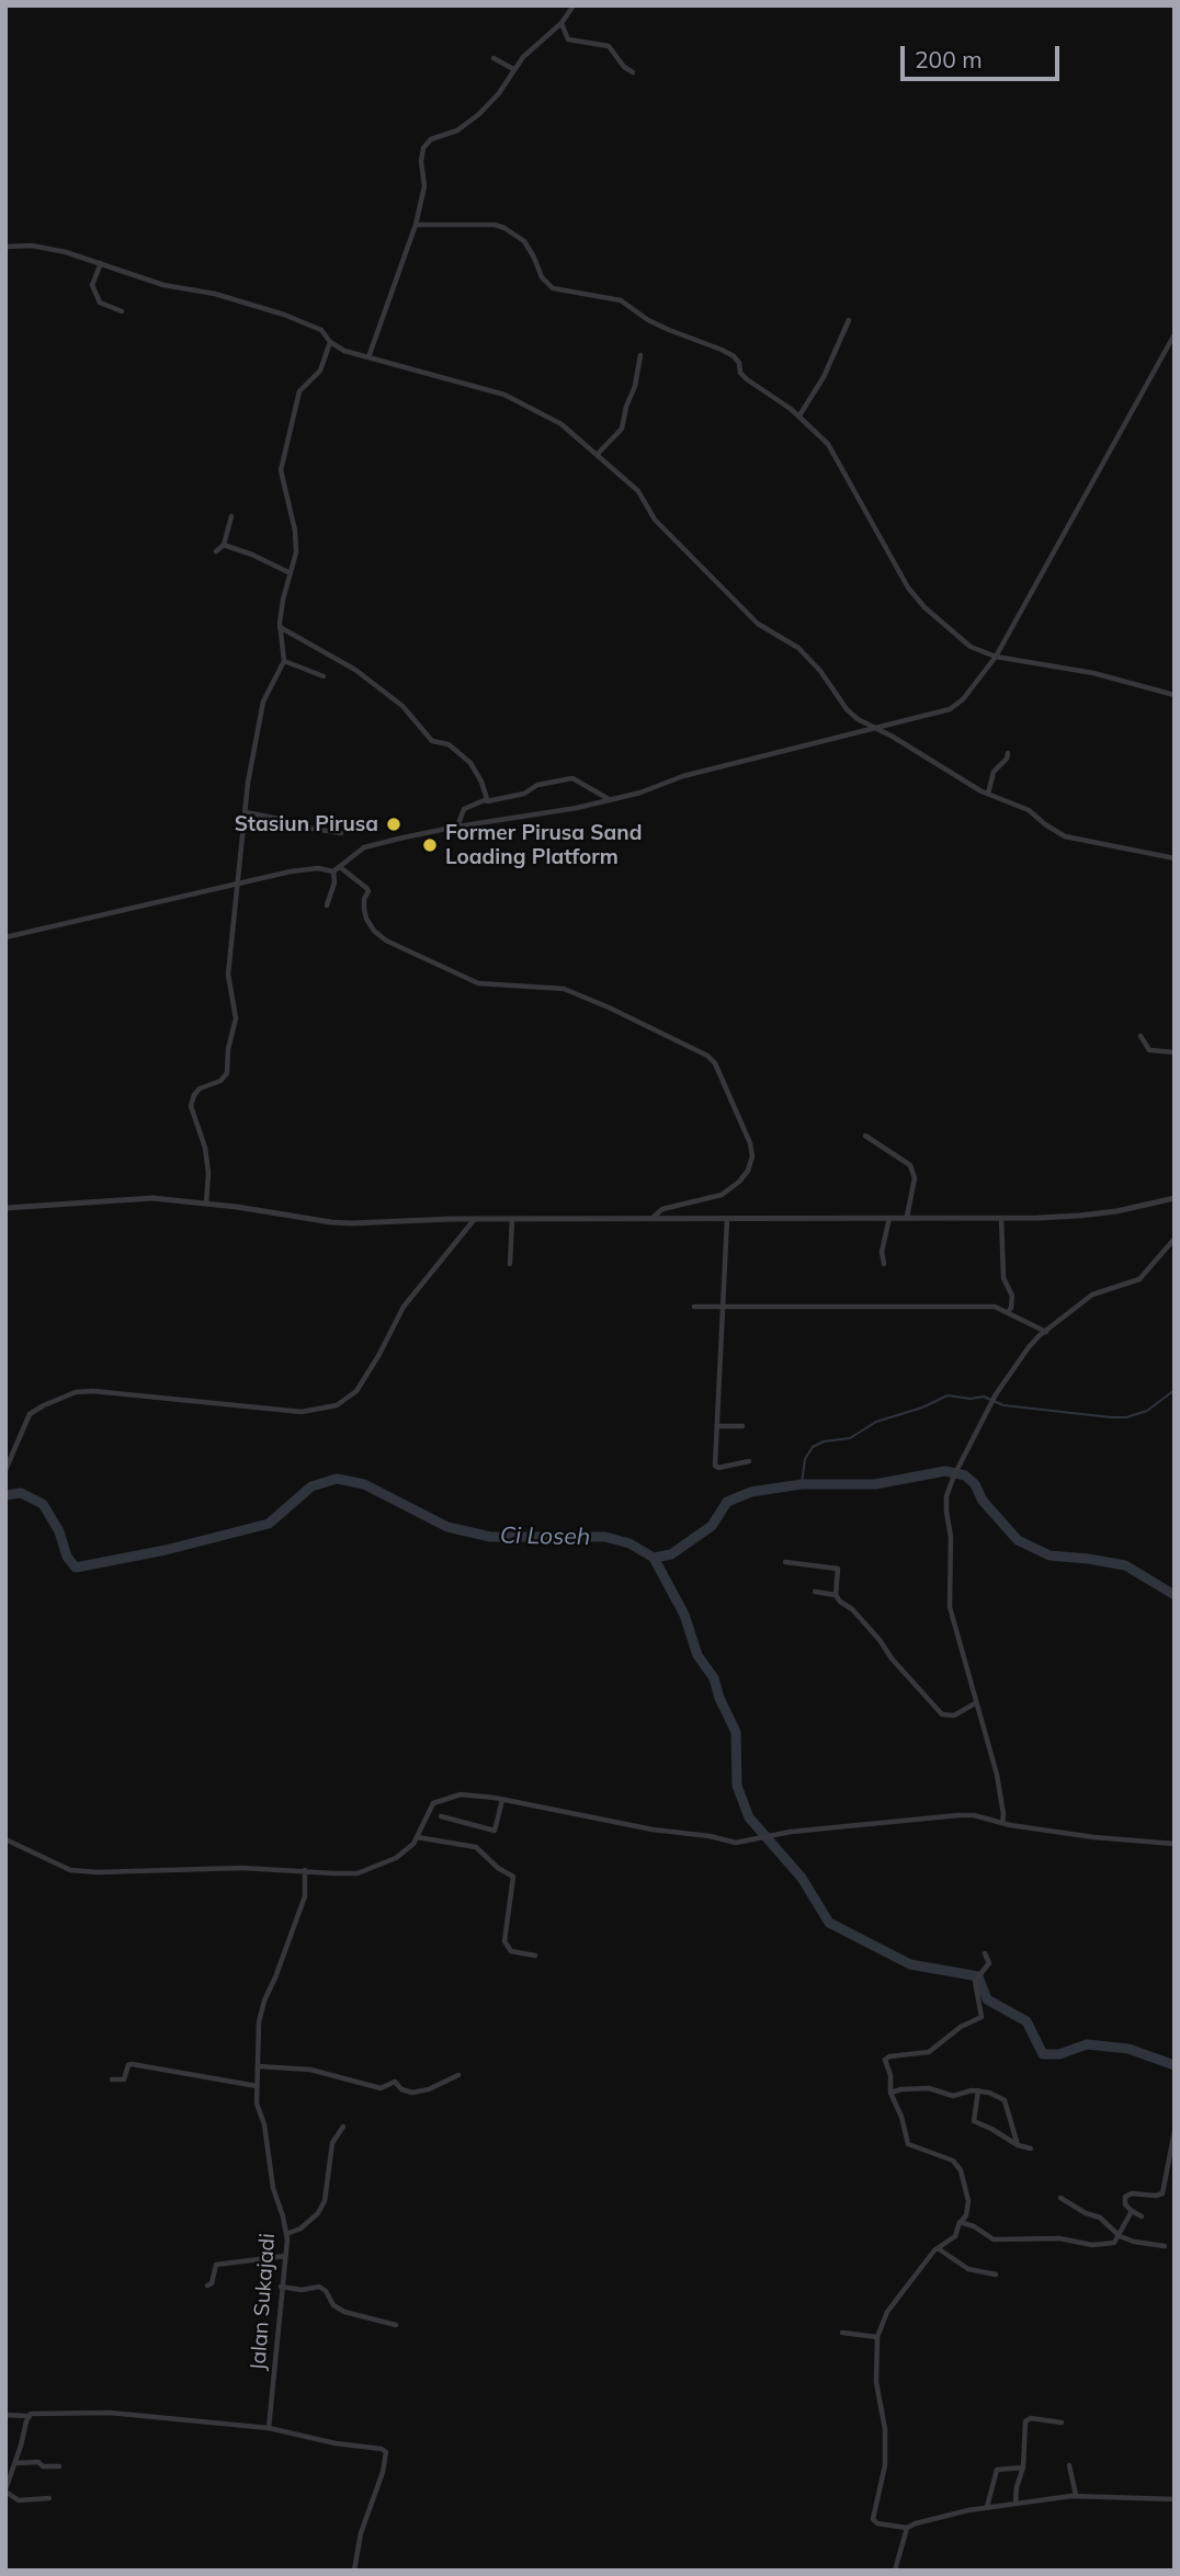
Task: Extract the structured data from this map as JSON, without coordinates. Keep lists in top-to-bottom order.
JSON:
{
  "streets": {
    "street": ["Jalan Sukajadi"]
  },
  "water": ["Ci Loseh"],
  "places": ["Stasiun Pirusa", "Former Pirusa Sand Loading Platform"],
  "scale_bar": "200 m"
}
